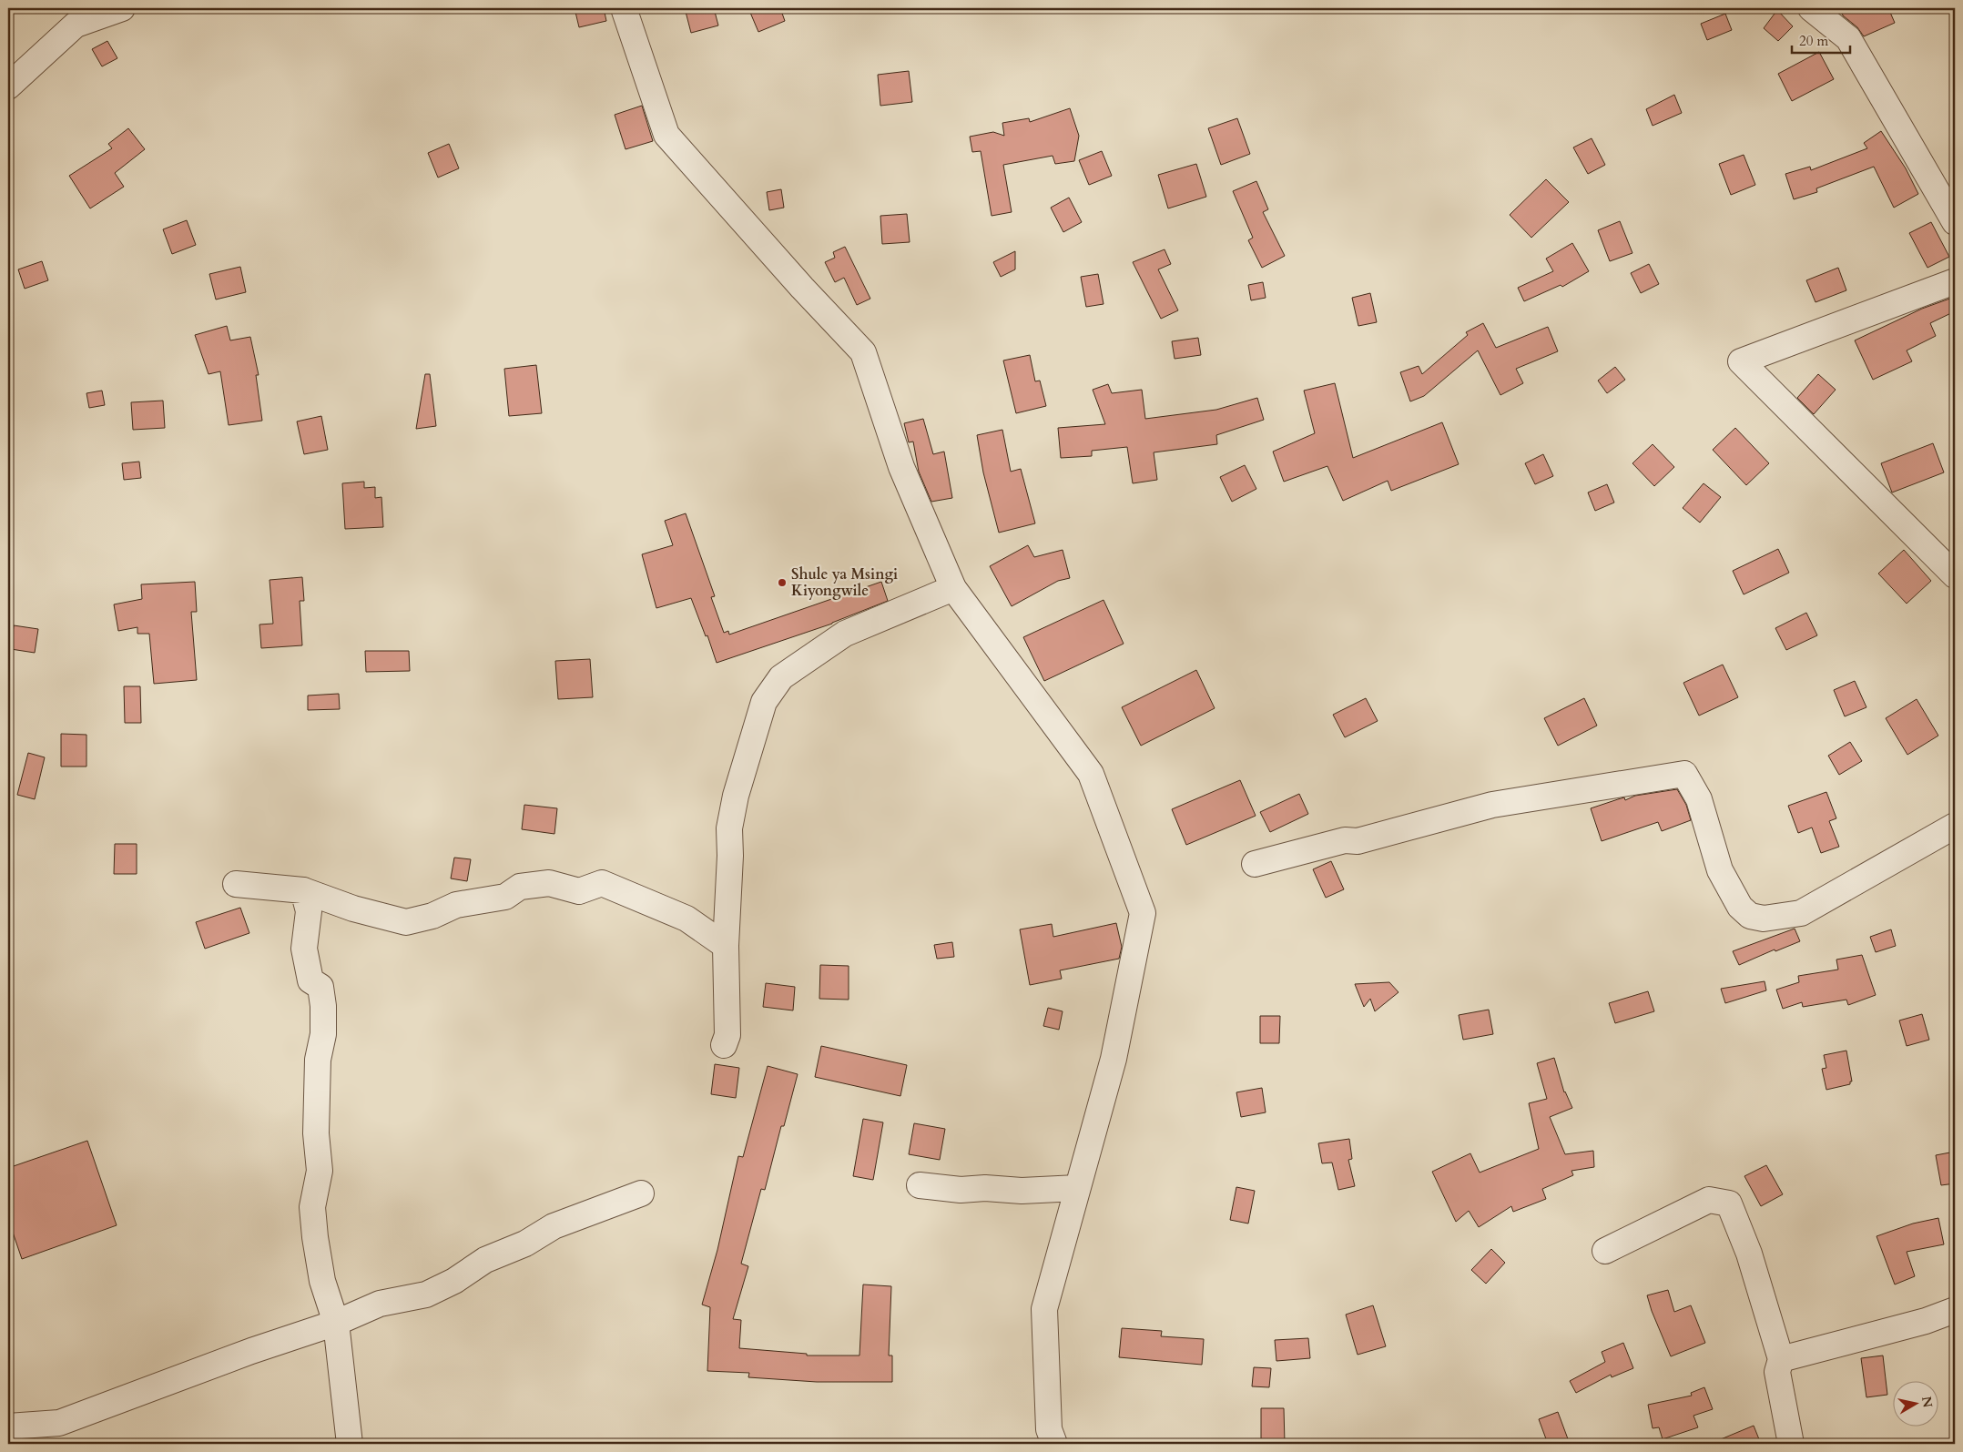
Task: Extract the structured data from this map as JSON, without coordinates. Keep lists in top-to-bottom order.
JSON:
{
  "places": ["Shule ya Msingi Kiyongwile"],
  "scale_bar": "20 m",
  "north": "right"
}
